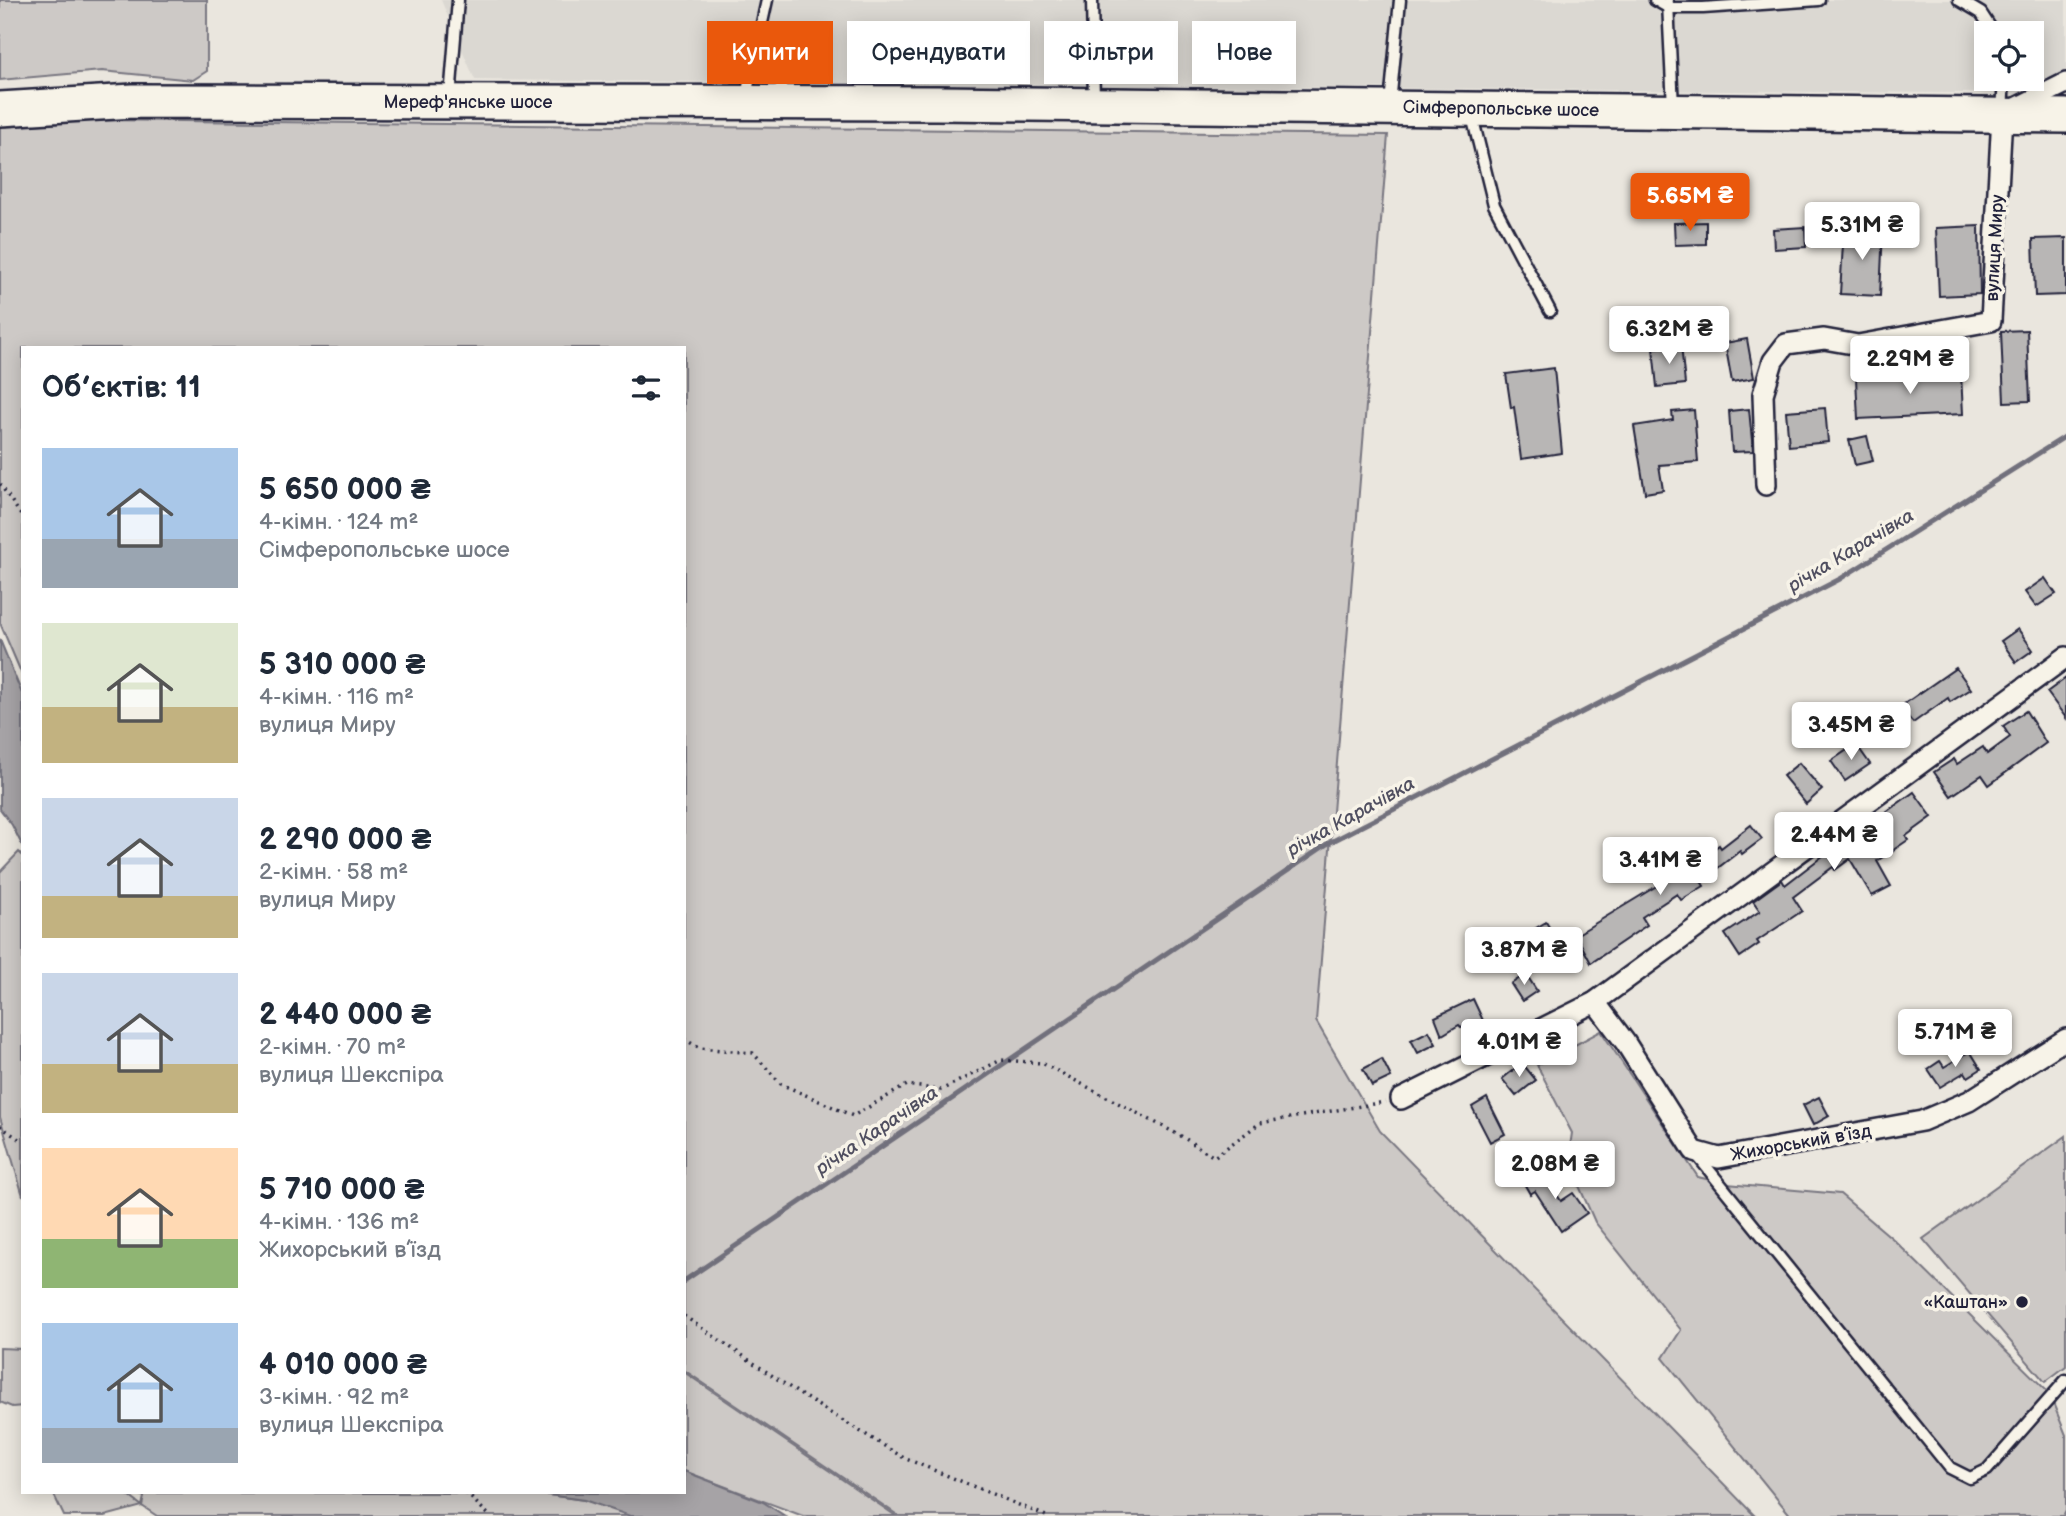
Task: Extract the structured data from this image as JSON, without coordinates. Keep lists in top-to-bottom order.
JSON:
{
  "streets": {
    "highway": ["Мереф'янське шосе", "Сімферопольське шосе"],
    "street": ["вулиця Миру", "Жихорський в’їзд"]
  },
  "crossings": [
    ["Мереф'янське шосе", "Сімферопольське шосе"],
    ["Сімферопольське шосе", "вулиця Миру"]
  ],
  "water": ["річка Карачівка"],
  "places": ["«Каштан»"],
  "page": {
    "chip": [
      "Купити",
      "Орендувати",
      "Фільтри",
      "Нове"
    ],
    "price": [
      "5.65M ₴",
      "5.31M ₴",
      "6.32M ₴",
      "2.29M ₴",
      "3.45M ₴",
      "2.44M ₴",
      "3.41M ₴",
      "3.87M ₴",
      "5.71M ₴",
      "4.01M ₴",
      "2.08M ₴"
    ],
    "heading": "Об’єктів: 11",
    "list": [
      {
        "name": "5 650 000 ₴",
        "note": "4-кімн. · 124 m² · Сімферопольське шосе"
      },
      {
        "name": "5 310 000 ₴",
        "note": "4-кімн. · 116 m² · вулиця Миру"
      },
      {
        "name": "2 290 000 ₴",
        "note": "2-кімн. · 58 m² · вулиця Миру"
      },
      {
        "name": "2 440 000 ₴",
        "note": "2-кімн. · 70 m² · вулиця Шекспіра"
      },
      {
        "name": "5 710 000 ₴",
        "note": "4-кімн. · 136 m² · Жихорський в’їзд"
      },
      {
        "name": "4 010 000 ₴",
        "note": "3-кімн. · 92 m² · вулиця Шекспіра"
      }
    ]
  }
}
